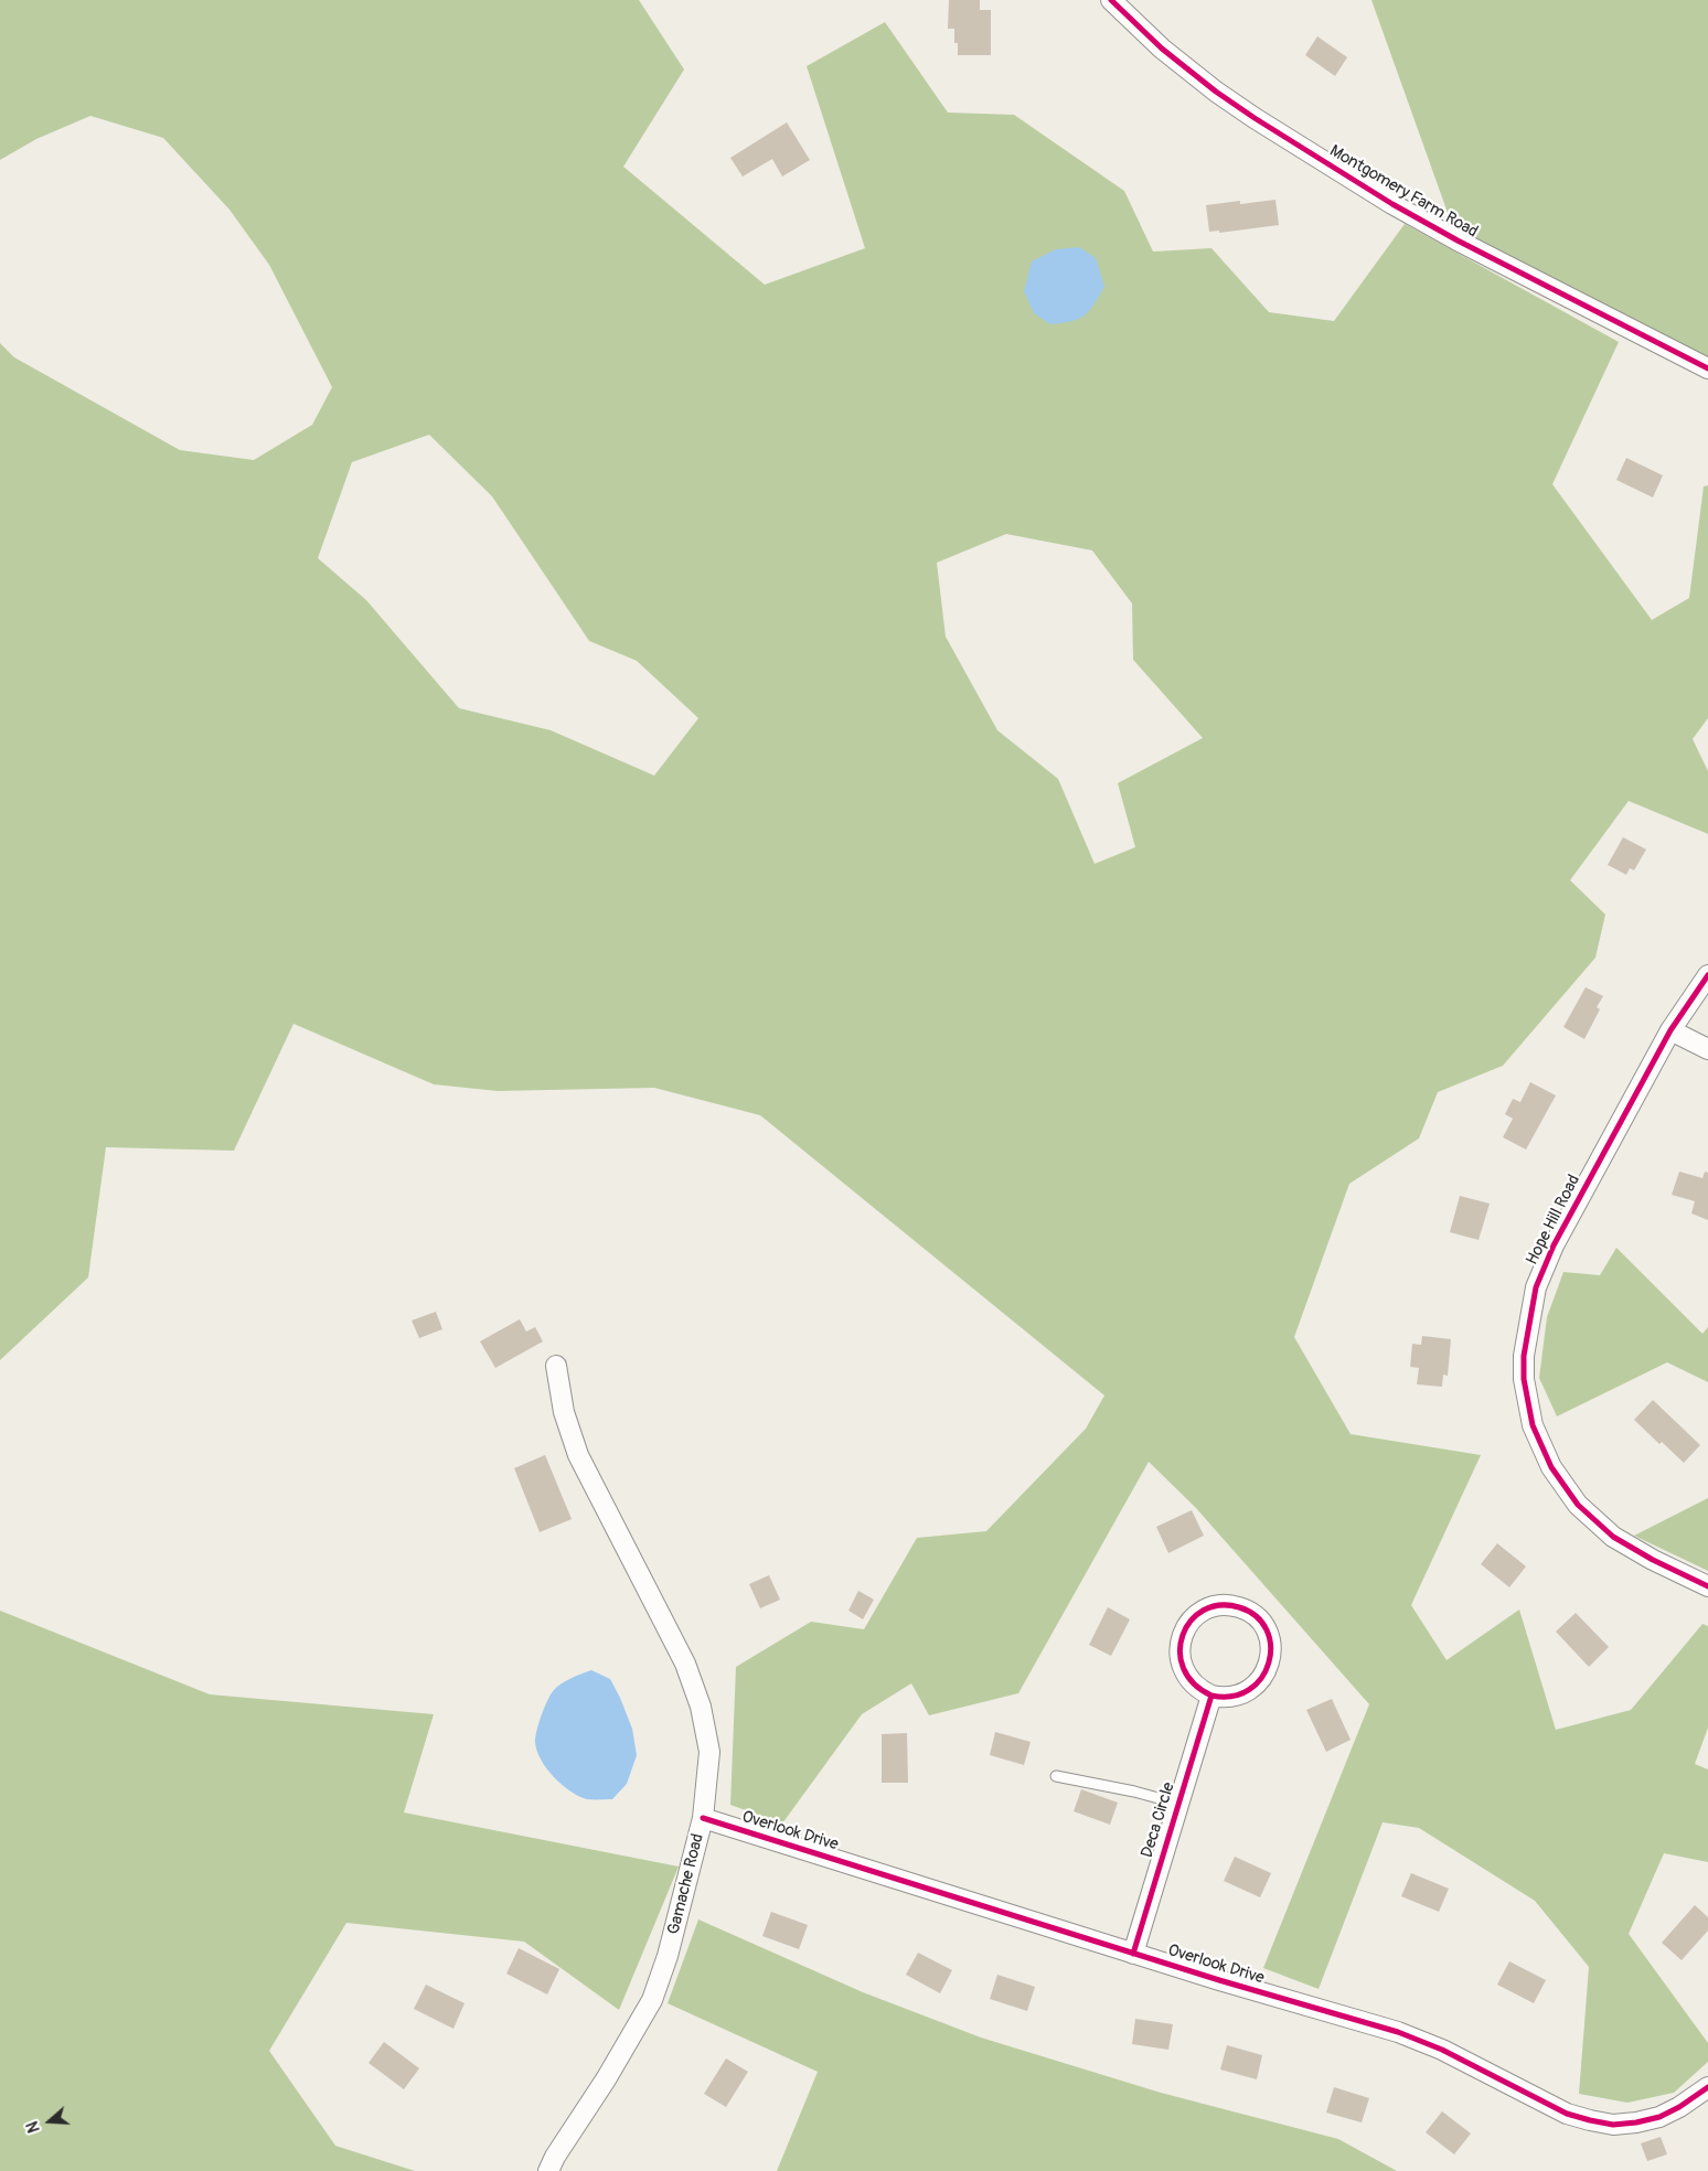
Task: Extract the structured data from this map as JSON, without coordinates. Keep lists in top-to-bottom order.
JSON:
{
  "streets": {
    "street": [
      "Montgomery Farm Road",
      "Hope Hill Road",
      "Deca Circle",
      "Overlook Drive",
      "Gamache Road"
    ]
  },
  "crossings": [
    ["Deca Circle", "Overlook Drive"],
    ["Overlook Drive", "Gamache Road"]
  ],
  "north": "left"
}
